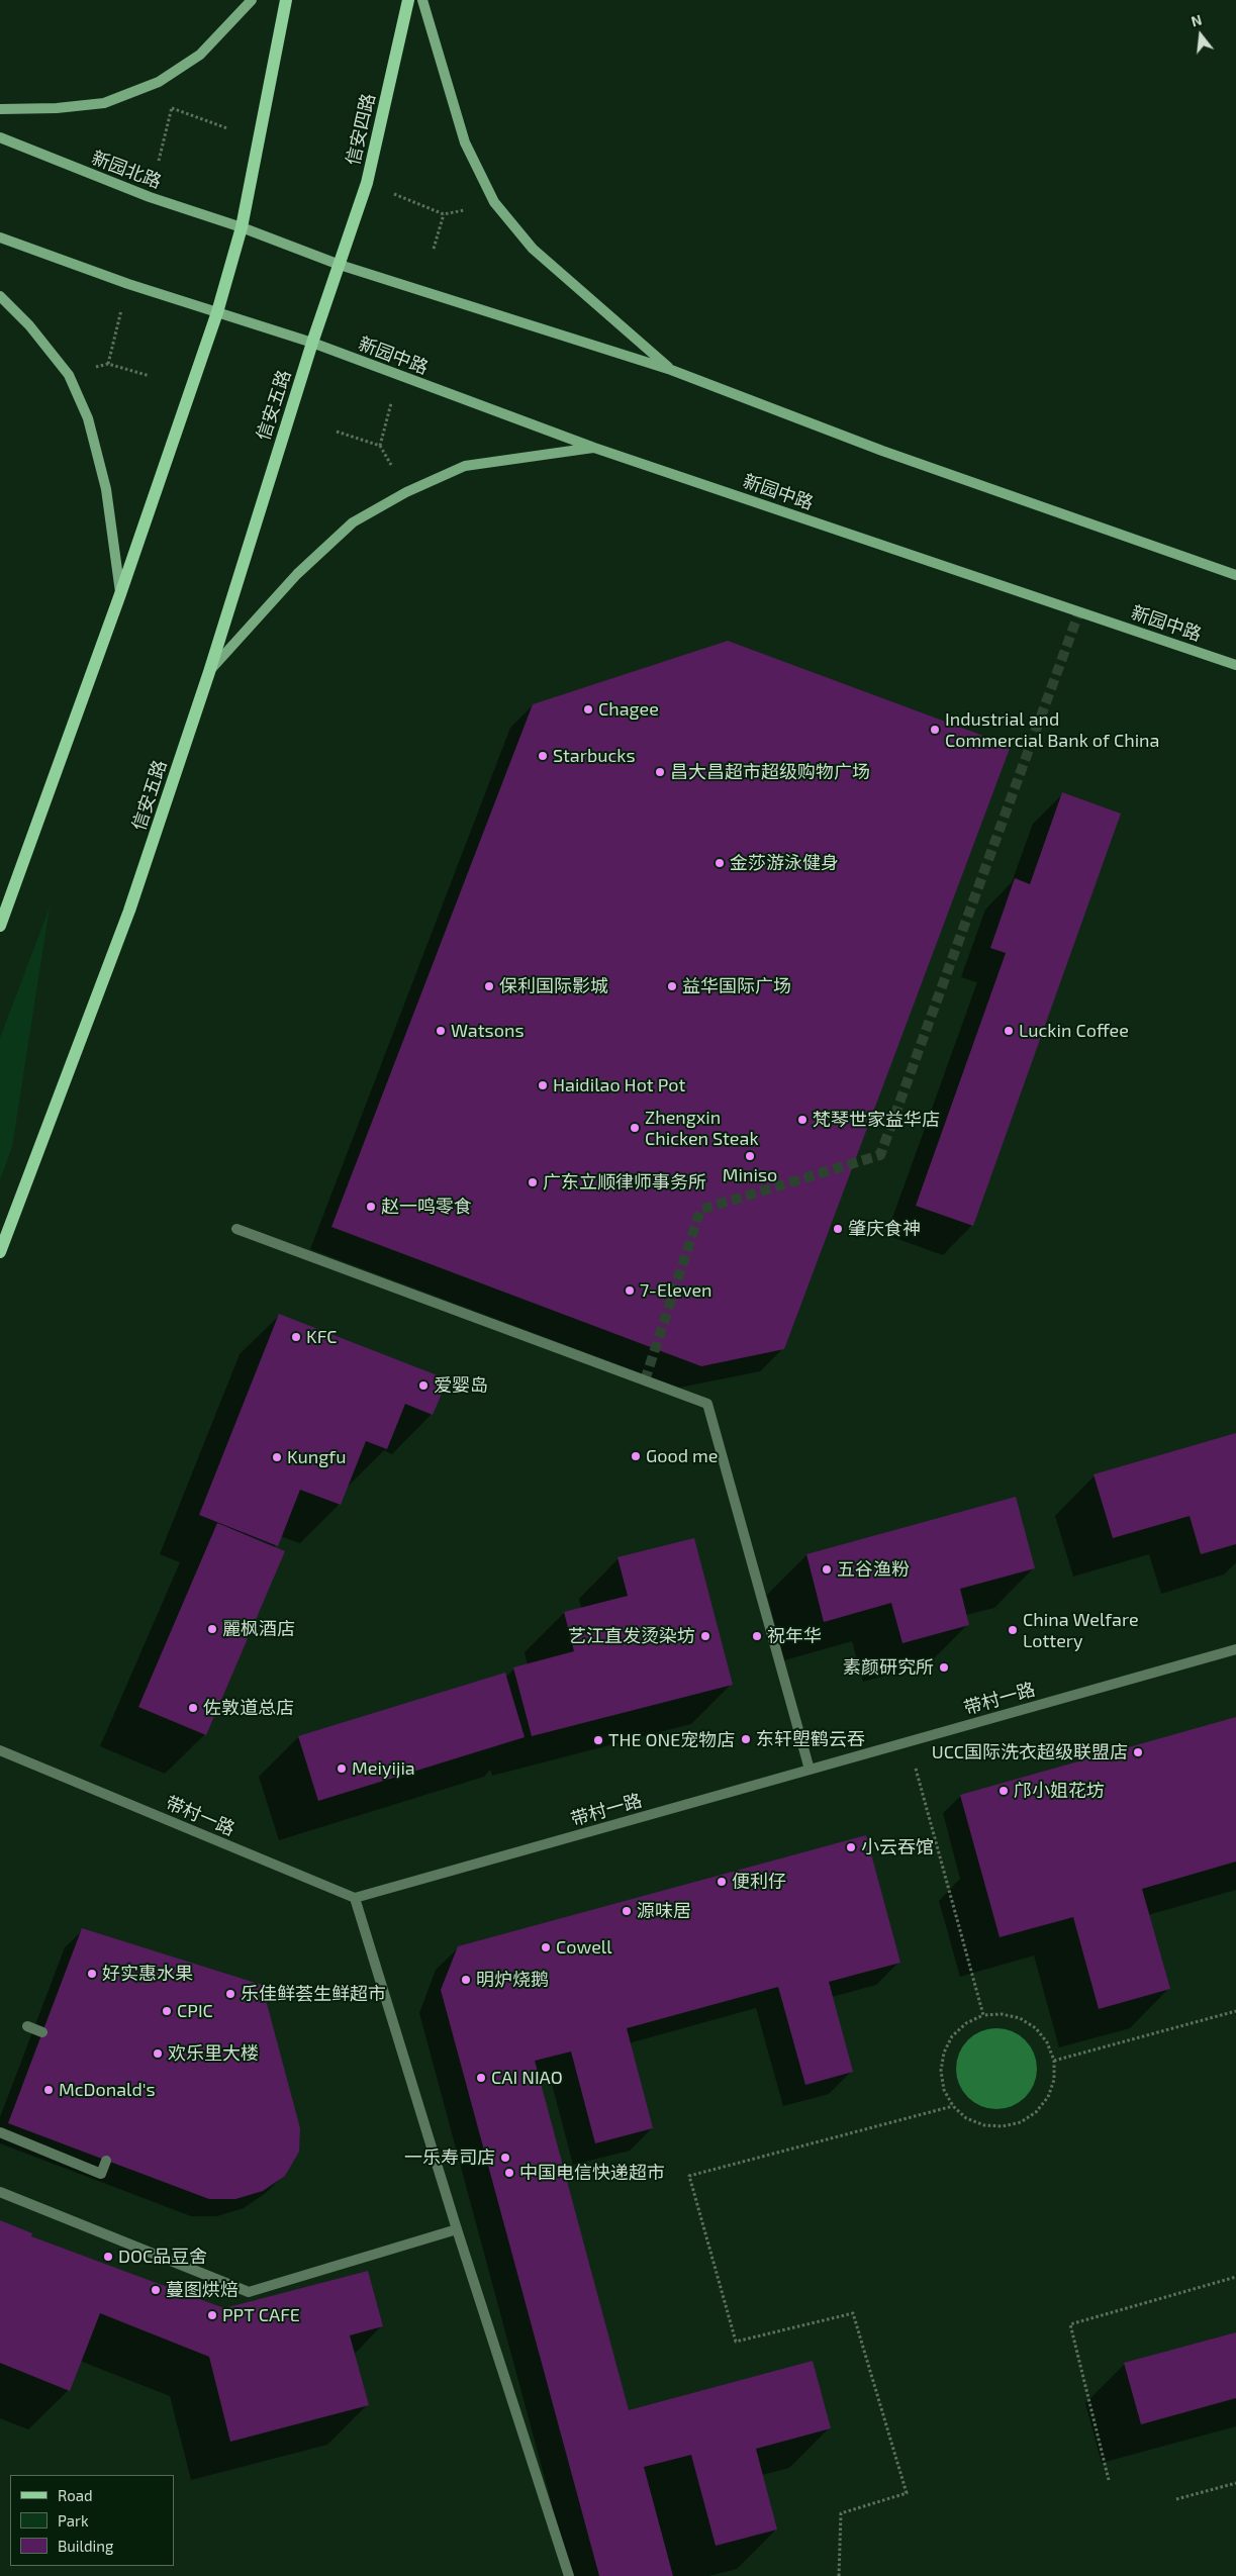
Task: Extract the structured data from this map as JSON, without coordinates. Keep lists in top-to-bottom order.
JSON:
{
  "streets": {
    "main road": [
      "信安四路",
      "新园北路",
      "新园中路",
      "信安五路"
    ],
    "street": ["带村一路"]
  },
  "crossings": [
    ["信安四路", "新园北路"],
    ["信安四路", "新园中路"],
    ["信安四路", "信安五路"],
    ["新园中路", "信安五路"]
  ],
  "places": [
    "Chagee",
    "Industrial and Commercial Bank of China",
    "Starbucks",
    "昌大昌超市超级购物广场",
    "金莎游泳健身",
    "保利国际影城",
    "益华国际广场",
    "Watsons",
    "Luckin Coffee",
    "Haidilao Hot Pot",
    "梵琴世家益华店",
    "Zhengxin Chicken Steak",
    "Miniso",
    "广东立顺律师事务所",
    "赵一鸣零食",
    "肇庆食神",
    "7-Eleven",
    "KFC",
    "爱婴岛",
    "Good me",
    "Kungfu",
    "五谷渔粉",
    "麗枫酒店",
    "China Welfare Lottery",
    "艺江直发烫染坊",
    "祝年华",
    "素颜研究所",
    "佐敦道总店",
    "东轩塱鹤云吞",
    "THE ONE宠物店",
    "UCC国际洗衣超级联盟店",
    "Meiyijia",
    "邝小姐花坊",
    "小云吞馆",
    "便利仔",
    "源味居",
    "Cowell",
    "好实惠水果",
    "明炉烧鹅",
    "乐佳鲜荟生鲜超市",
    "CPIC",
    "欢乐里大楼",
    "CAI NIAO",
    "McDonald's",
    "一乐寿司店",
    "中国电信快递超市",
    "DOC品豆舍",
    "蔓图烘焙",
    "PPT CAFE"
  ],
  "legend": ["Road", "Park", "Building"],
  "north": "top"
}
